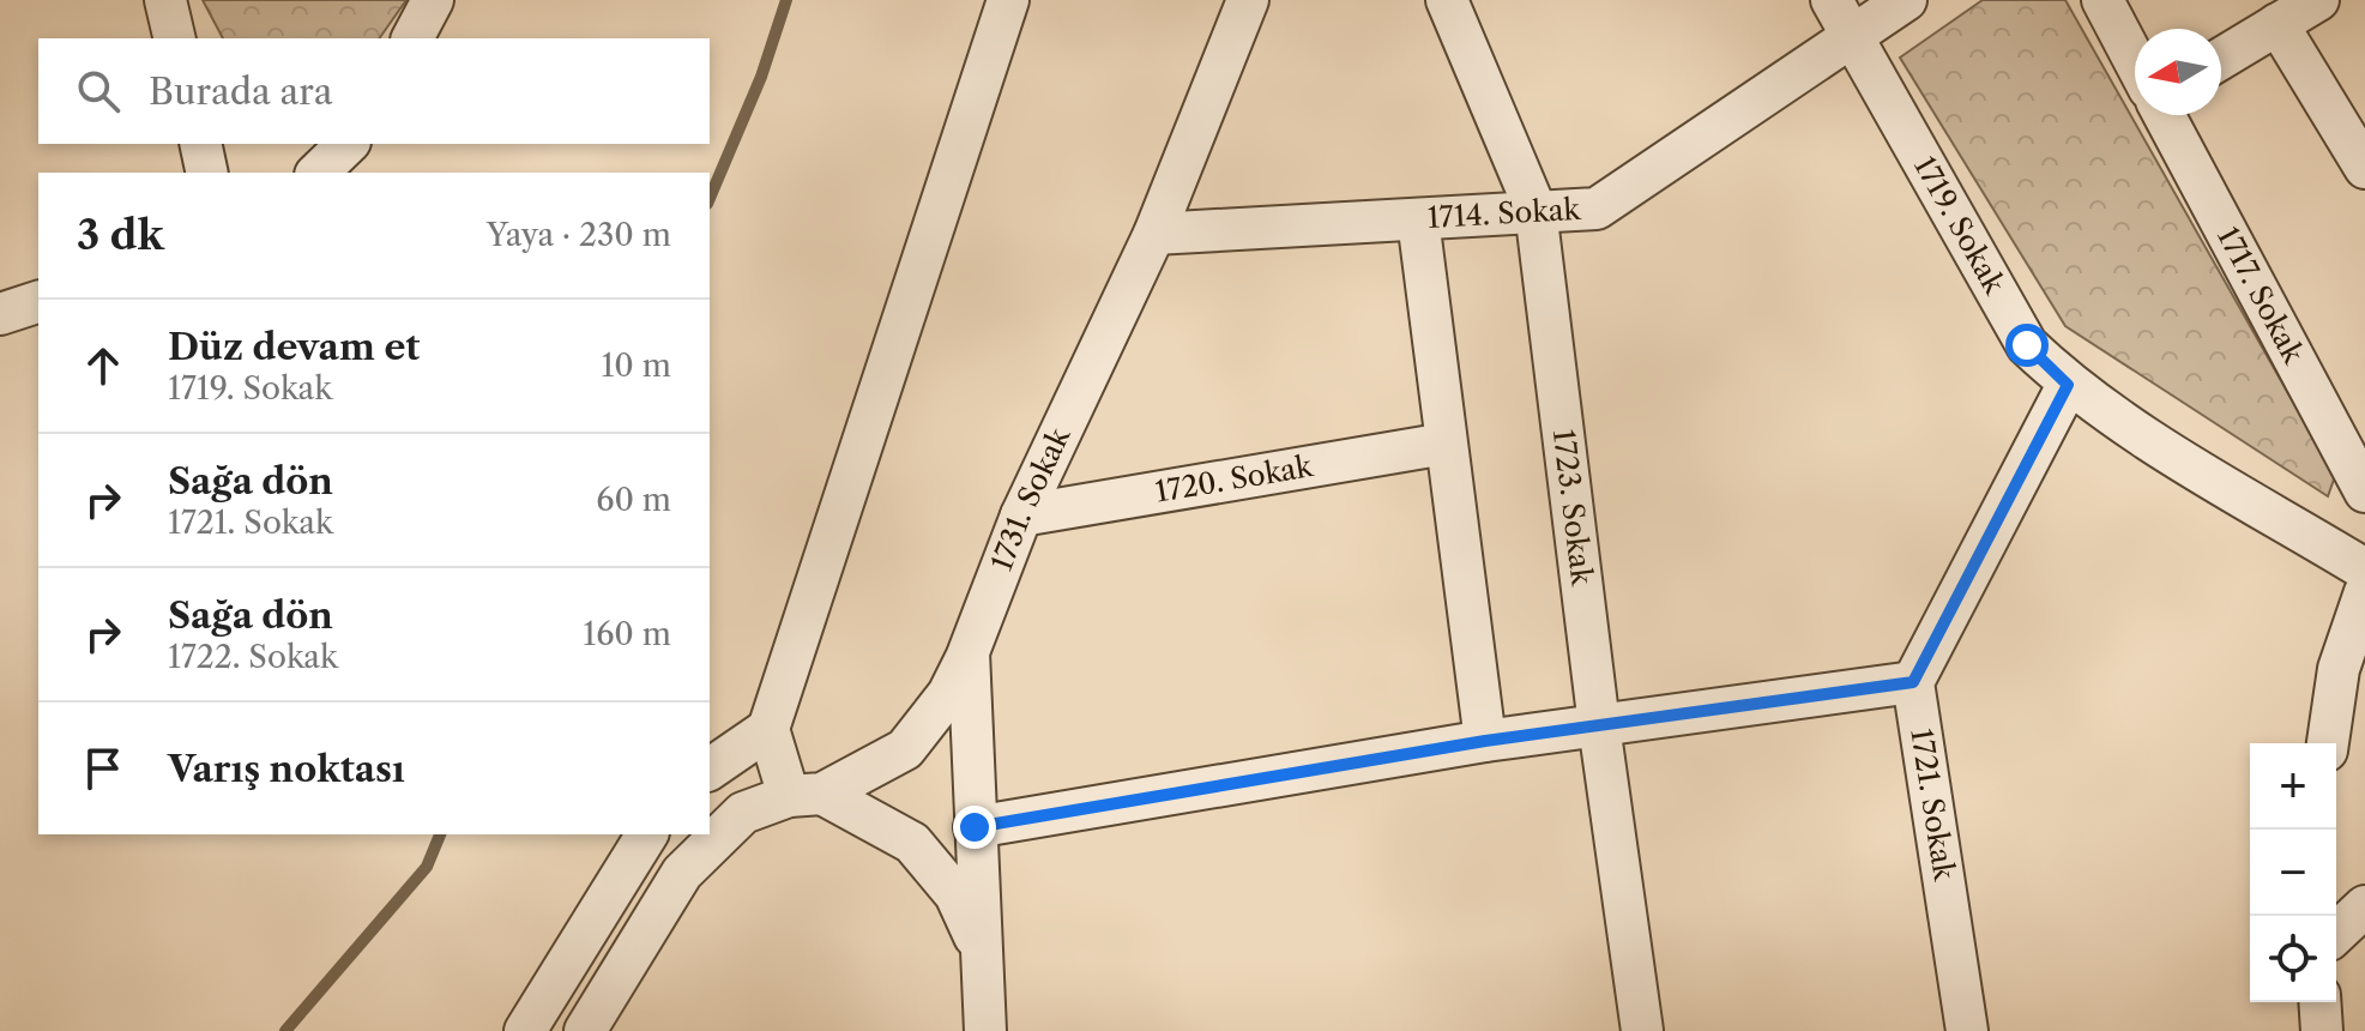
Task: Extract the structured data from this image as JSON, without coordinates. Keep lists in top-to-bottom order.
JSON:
{
  "streets": {
    "street": [
      "1714. Sokak",
      "1719. Sokak",
      "1717. Sokak",
      "1720. Sokak",
      "1731. Sokak",
      "1723. Sokak",
      "1721. Sokak"
    ]
  },
  "crossings": [
    ["1714. Sokak", "1719. Sokak"],
    ["1714. Sokak", "1731. Sokak"],
    ["1714. Sokak", "1723. Sokak"],
    ["1720. Sokak", "1731. Sokak"]
  ],
  "north": "left",
  "page": {
    "search": "Burada ara",
    "heading": ["3 dk", "Yaya · 230 m"],
    "list": [
      ["Düz devam et", "1719. Sokak", "10 m"],
      ["Sağa dön", "1721. Sokak", "60 m"],
      ["Sağa dön", "1722. Sokak", "160 m"],
      "Varış noktası"
    ],
    "map_buttons": ["+", "−"]
  }
}
